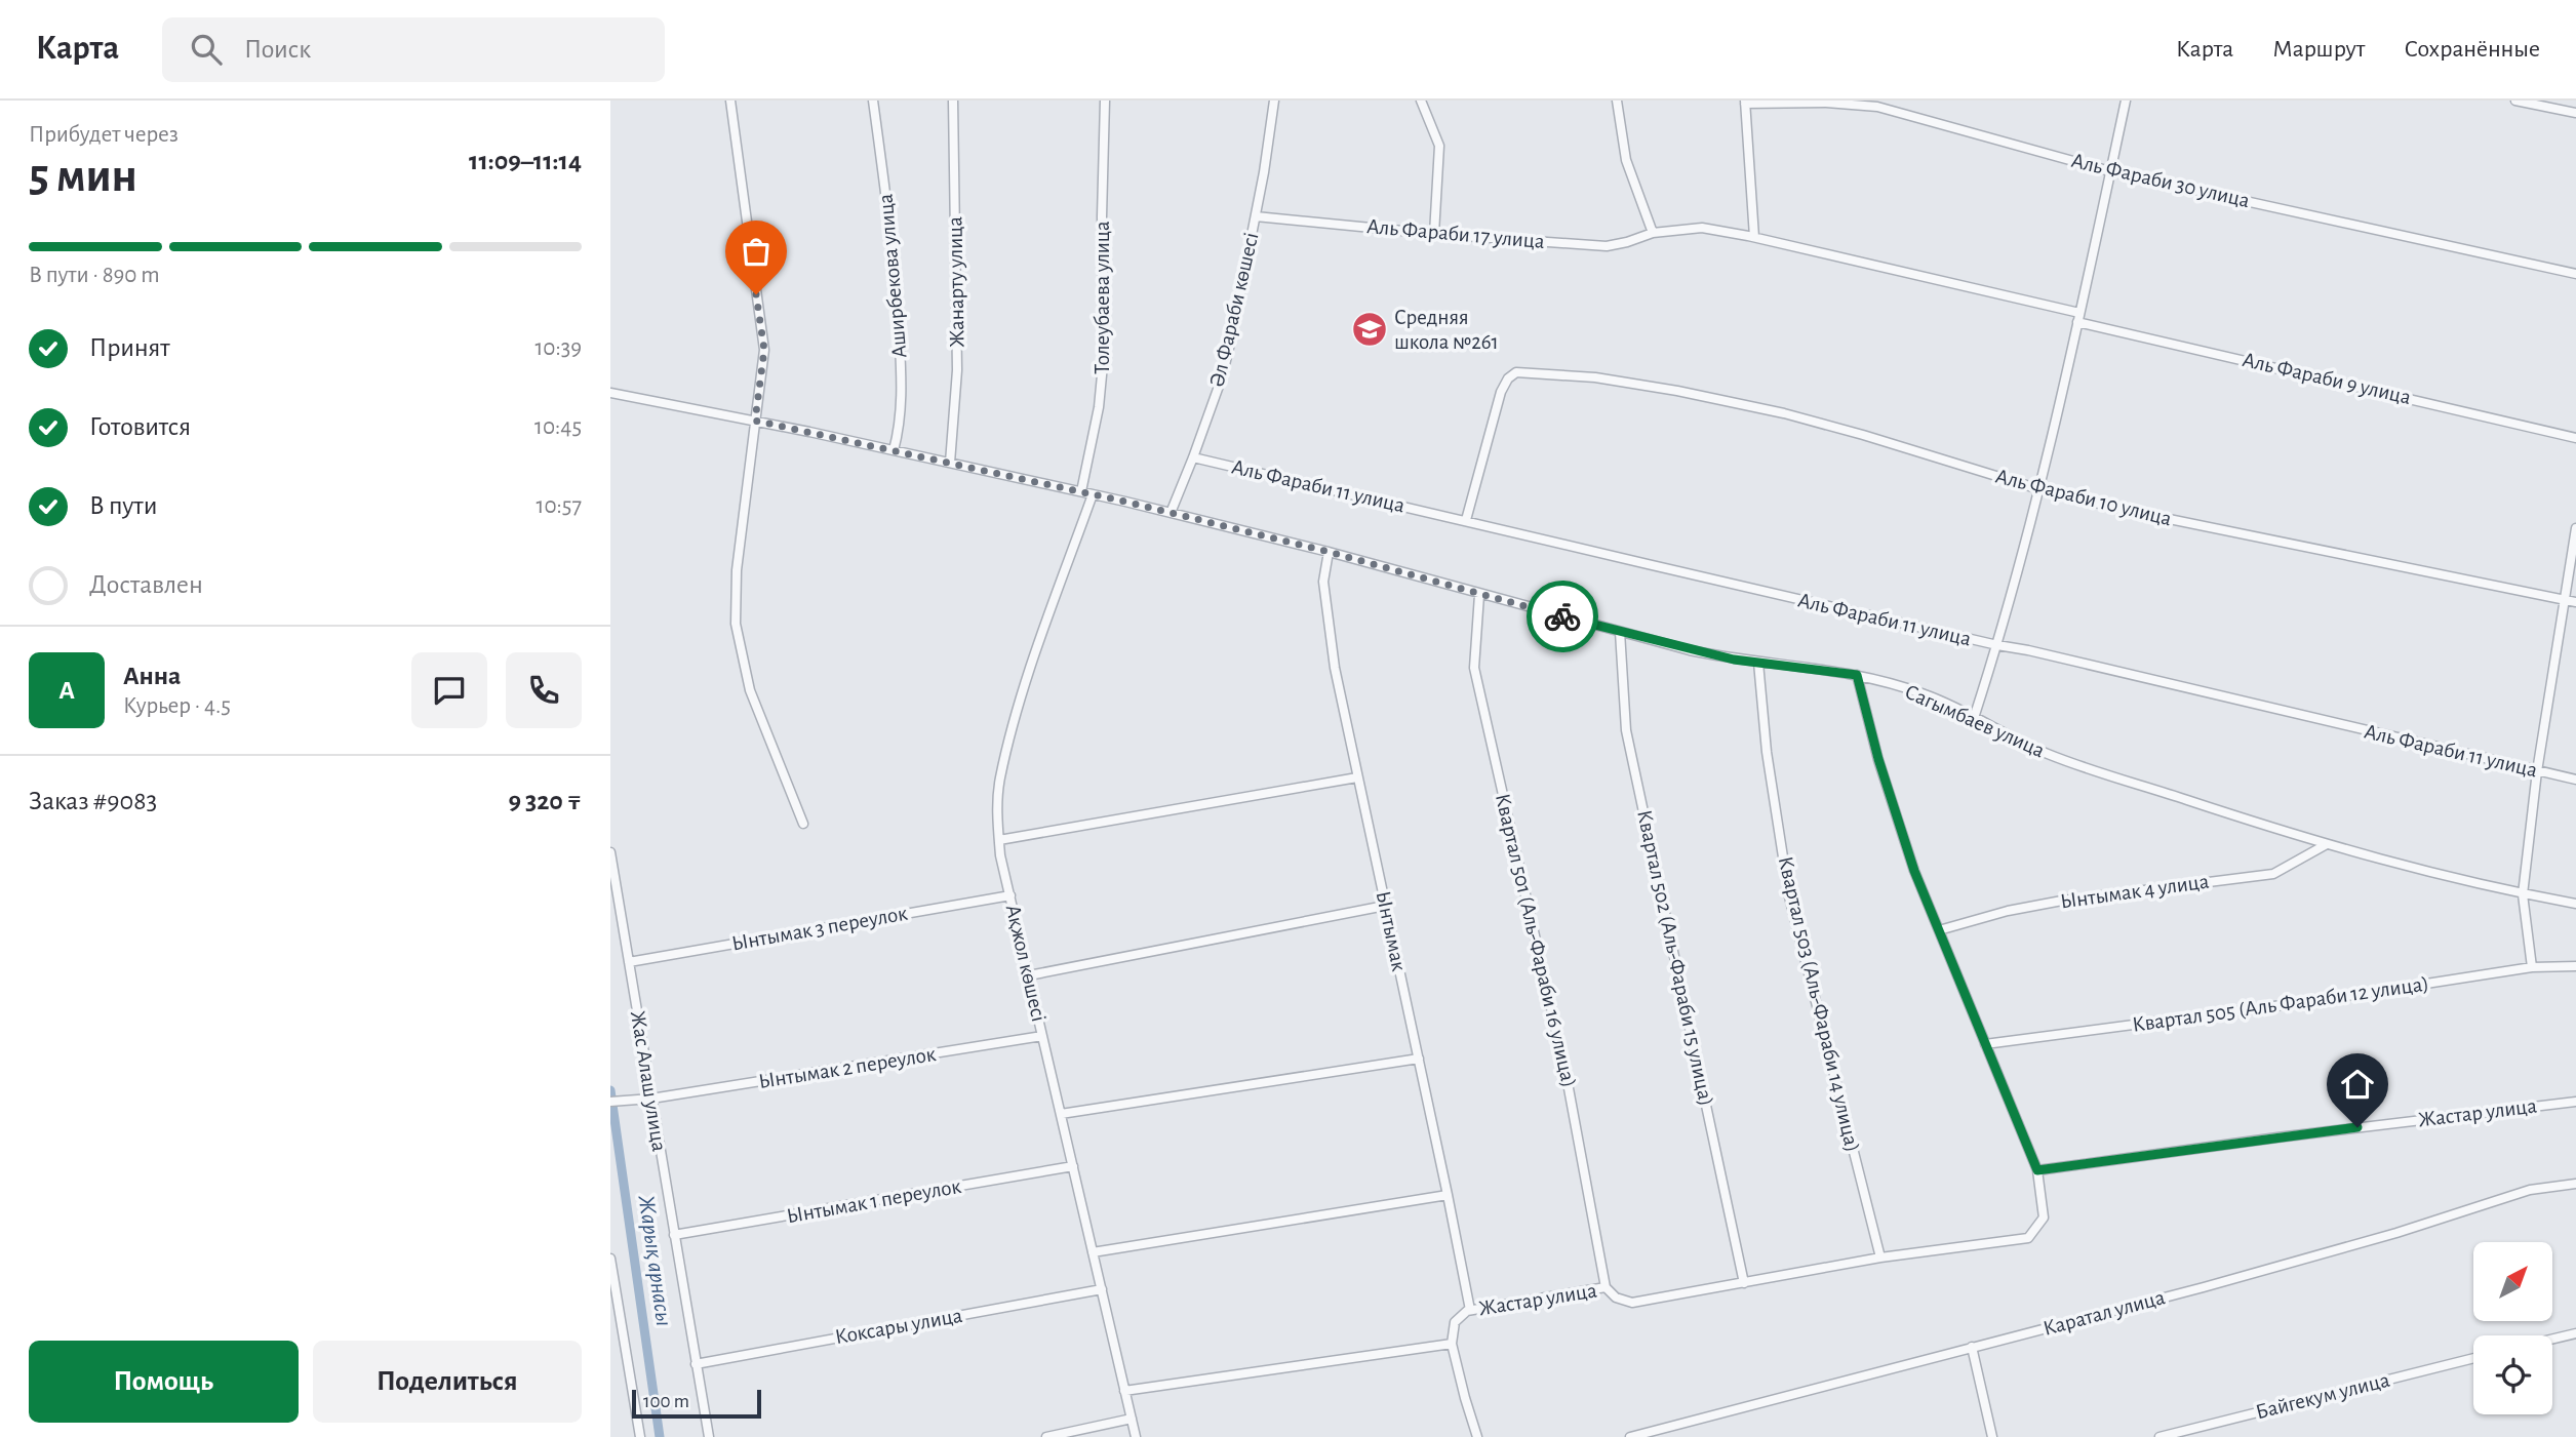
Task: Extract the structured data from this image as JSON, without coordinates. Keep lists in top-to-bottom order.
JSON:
{
  "streets": {
    "street": [
      "Аль Фараби 30 улица",
      "Аль Фараби 17 улица",
      "Аширбекова улица",
      "Жанарту улица",
      "Толеубаева улица",
      "Әл Фараби көшесі",
      "Аль Фараби 9 улица",
      "Аль Фараби 11 улица",
      "Аль Фараби 10 улица",
      "Сагымбаев улица",
      "Ынтымак 4 улица",
      "Ынтымак 3 переулок",
      "Ынтымак",
      "Квартал 501 (Аль-Фараби 16 улица)",
      "Квартал 502 (Аль-Фараби 15 улица)",
      "Ақжол көшесі",
      "Квартал 503 (Аль-Фараби 14 улица)",
      "Квартал 505 (Аль Фараби 12 улица)",
      "Ынтымак 2 переулок",
      "Жас Алаш улица",
      "Жастар улица",
      "Ынтымак 1 переулок",
      "Каратал улица",
      "Коксары улица",
      "Байгекум улица"
    ]
  },
  "crossings": [
    ["Аль Фараби 17 улица", "Әл Фараби көшесі"],
    ["Аль Фараби 17 улица", "Аль Фараби 9 улица"],
    ["Аширбекова улица", "Сагымбаев улица"],
    ["Жанарту улица", "Сагымбаев улица"],
    ["Толеубаева улица", "Сагымбаев улица"],
    ["Әл Фараби көшесі", "Аль Фараби 11 улица"],
    ["Әл Фараби көшесі", "Сагымбаев улица"],
    ["Аль Фараби 11 улица", "Аль Фараби 10 улица"],
    ["Сагымбаев улица", "Ынтымак 4 улица"],
    ["Сагымбаев улица", "Ынтымак"],
    ["Сагымбаев улица", "Квартал 501 (Аль-Фараби 16 улица)"],
    ["Сагымбаев улица", "Квартал 502 (Аль-Фараби 15 улица)"],
    ["Сагымбаев улица", "Ақжол көшесі"],
    ["Сагымбаев улица", "Квартал 503 (Аль-Фараби 14 улица)"],
    ["Ынтымак 3 переулок", "Ақжол көшесі"],
    ["Ынтымак 3 переулок", "Жас Алаш улица"],
    ["Ынтымак", "Жастар улица"],
    ["Квартал 501 (Аль-Фараби 16 улица)", "Жастар улица"],
    ["Квартал 502 (Аль-Фараби 15 улица)", "Жастар улица"],
    ["Ақжол көшесі", "Ынтымак 2 переулок"],
    ["Ақжол көшесі", "Ынтымак 1 переулок"],
    ["Ақжол көшесі", "Коксары улица"],
    ["Квартал 503 (Аль-Фараби 14 улица)", "Жастар улица"],
    ["Ынтымак 2 переулок", "Жас Алаш улица"],
    ["Жас Алаш улица", "Ынтымак 1 переулок"],
    ["Жас Алаш улица", "Коксары улица"]
  ],
  "water": ["Жарық арнасы"],
  "places": {
    "school or university": ["Средняя школа №261"]
  },
  "scale_bar": "100 m",
  "north": "top right",
  "page": {
    "header": "Карта",
    "search": "Поиск",
    "nav": ["Карта", "Маршрут", "Сохранённые"],
    "heading": ["5 мин", "Прибудет через", "11:09–11:14"],
    "panel": [
      "Анна",
      "Курьер · 4.5",
      "Заказ #9083",
      "9 320 ₸"
    ],
    "bar": "В пути · 890 m",
    "list": [
      ["Принят", "10:39"],
      ["Готовится", "10:45"],
      ["В пути", "10:57"],
      "Доставлен"
    ],
    "round": "А",
    "buttons": ["Помощь", "Поделиться"],
    "scale": "100 m"
  }
}
